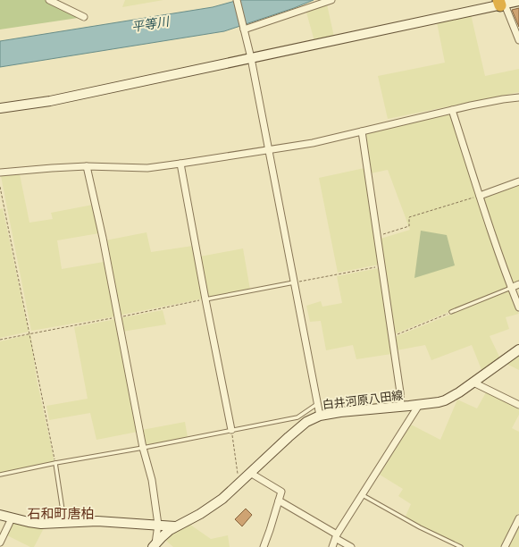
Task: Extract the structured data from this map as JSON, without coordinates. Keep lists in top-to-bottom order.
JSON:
{
  "streets": {
    "street": ["白井河原八田線"]
  },
  "districts": ["石和町唐柏"],
  "water": ["平等川"]
}
